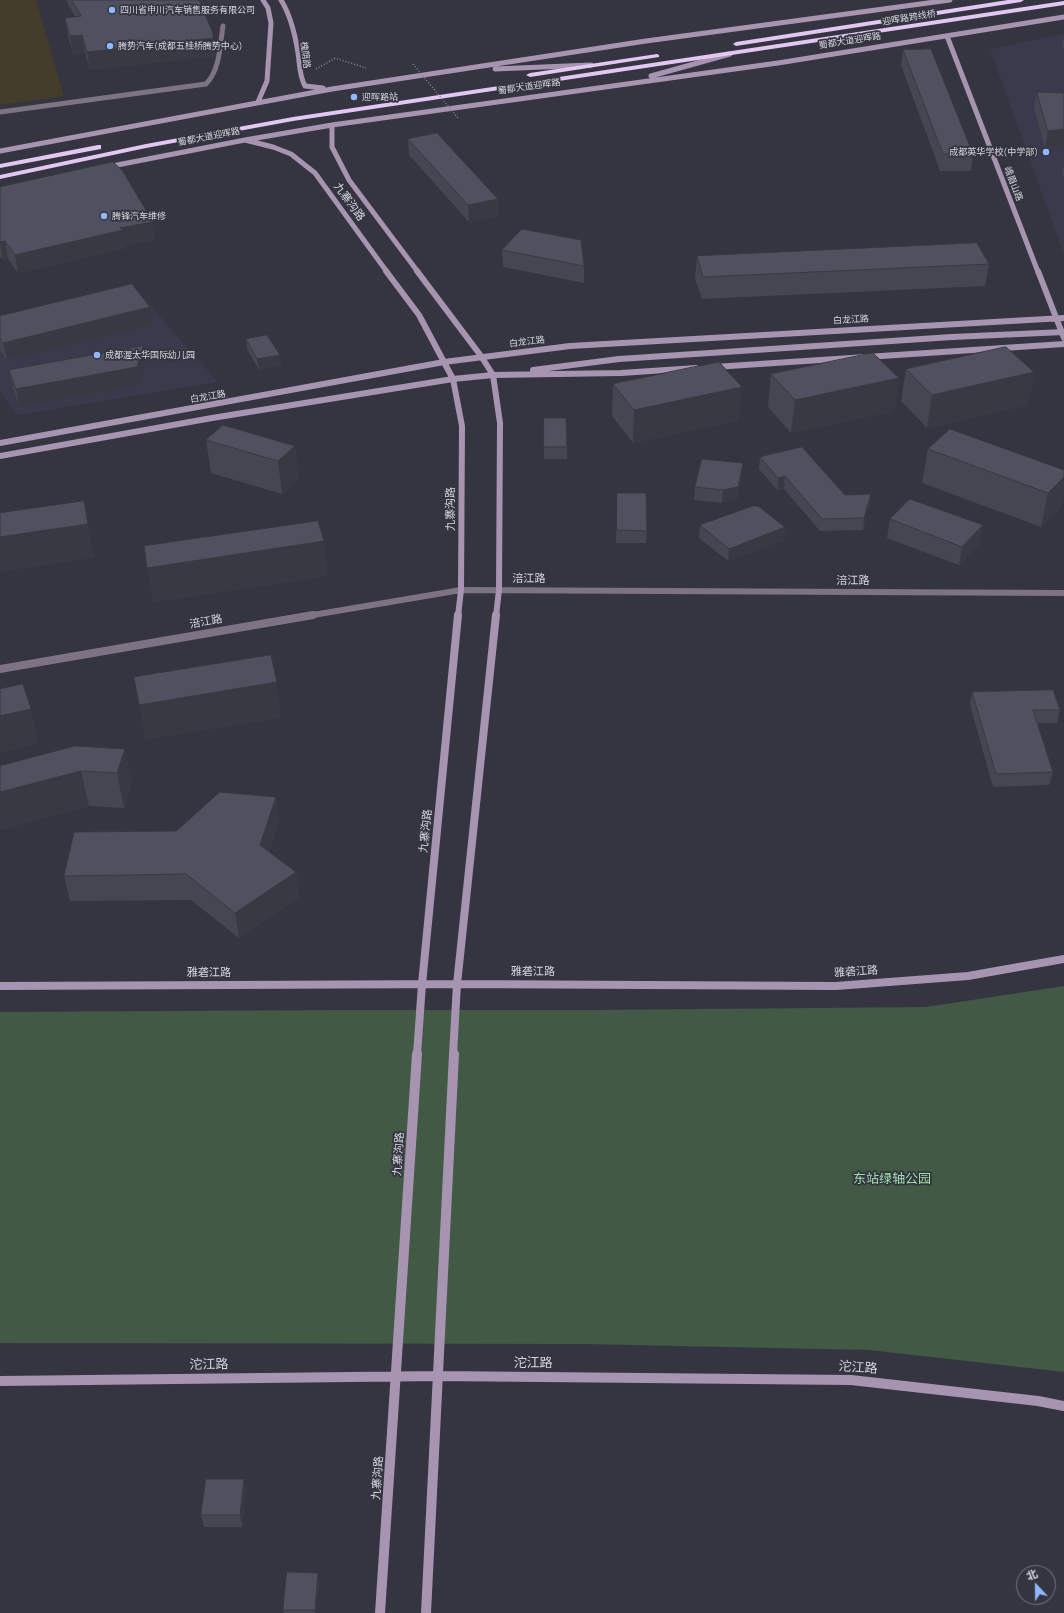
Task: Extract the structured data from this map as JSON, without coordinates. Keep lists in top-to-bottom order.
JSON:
{
  "streets": {
    "highway": ["迎晖路跨线桥", "蜀都大道迎晖路"],
    "main road": [
      "槐荫路",
      "峨眉山路",
      "九寨沟路",
      "白龙江路",
      "雅砻江路",
      "沱江路"
    ],
    "street": ["涪江路"]
  },
  "crossings": [
    ["迎晖路跨线桥", "蜀都大道迎晖路"],
    ["蜀都大道迎晖路", "峨眉山路"],
    ["蜀都大道迎晖路", "九寨沟路"],
    ["峨眉山路", "白龙江路"],
    ["九寨沟路", "白龙江路"],
    ["九寨沟路", "涪江路"],
    ["九寨沟路", "雅砻江路"],
    ["九寨沟路", "沱江路"]
  ],
  "parks": ["东站绿轴公园"],
  "places": [
    "四川省申川汽车销售服务有限公司",
    "腾势汽车(成都五桂桥腾势中心)",
    "迎晖路站",
    "成都英华学校(中学部)",
    "腾锋汽车维修",
    "成都渥太华国际幼儿园"
  ],
  "north": "top"
}
